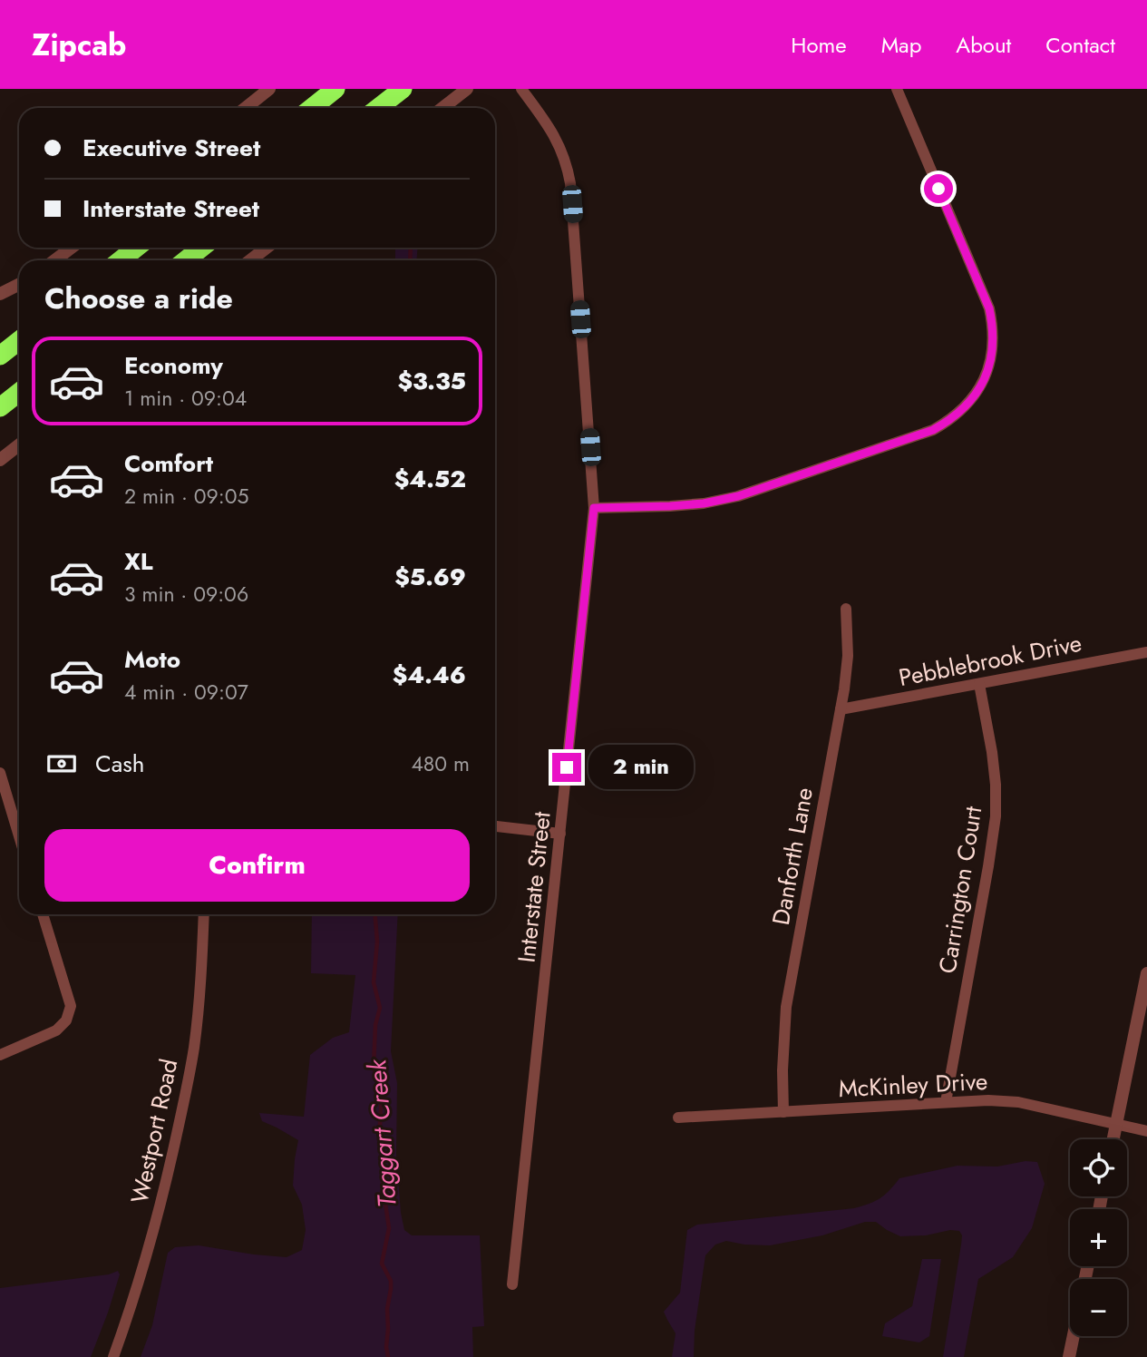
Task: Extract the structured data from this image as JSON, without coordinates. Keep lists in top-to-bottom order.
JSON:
{
  "streets": {
    "street": [
      "Pebblebrook Drive",
      "Danforth Lane",
      "Interstate Street",
      "Carrington Court",
      "McKinley Drive",
      "Westport Road"
    ]
  },
  "crossings": [
    ["Pebblebrook Drive", "Danforth Lane"],
    ["Pebblebrook Drive", "Carrington Court"],
    ["Danforth Lane", "McKinley Drive"],
    ["Carrington Court", "McKinley Drive"]
  ],
  "water": ["Taggart Creek"],
  "page": {
    "header": "Zipcab",
    "nav": [
      "Home",
      "Map",
      "About",
      "Contact"
    ],
    "banner": ["Executive Street", "Interstate Street"],
    "heading": "Choose a ride",
    "list": [
      {
        "name": "Economy",
        "note": "1 min · 09:04",
        "value": "$3.35"
      },
      {
        "name": "Comfort",
        "note": "2 min · 09:05",
        "value": "$4.52"
      },
      {
        "name": "XL",
        "note": "3 min · 09:06",
        "value": "$5.69"
      },
      {
        "name": "Moto",
        "note": "4 min · 09:07",
        "value": "$4.46"
      }
    ],
    "pay": ["Cash", "480 m"],
    "bubble": "2 min",
    "buttons": "Confirm",
    "map_buttons": ["+", "−"]
  }
}
